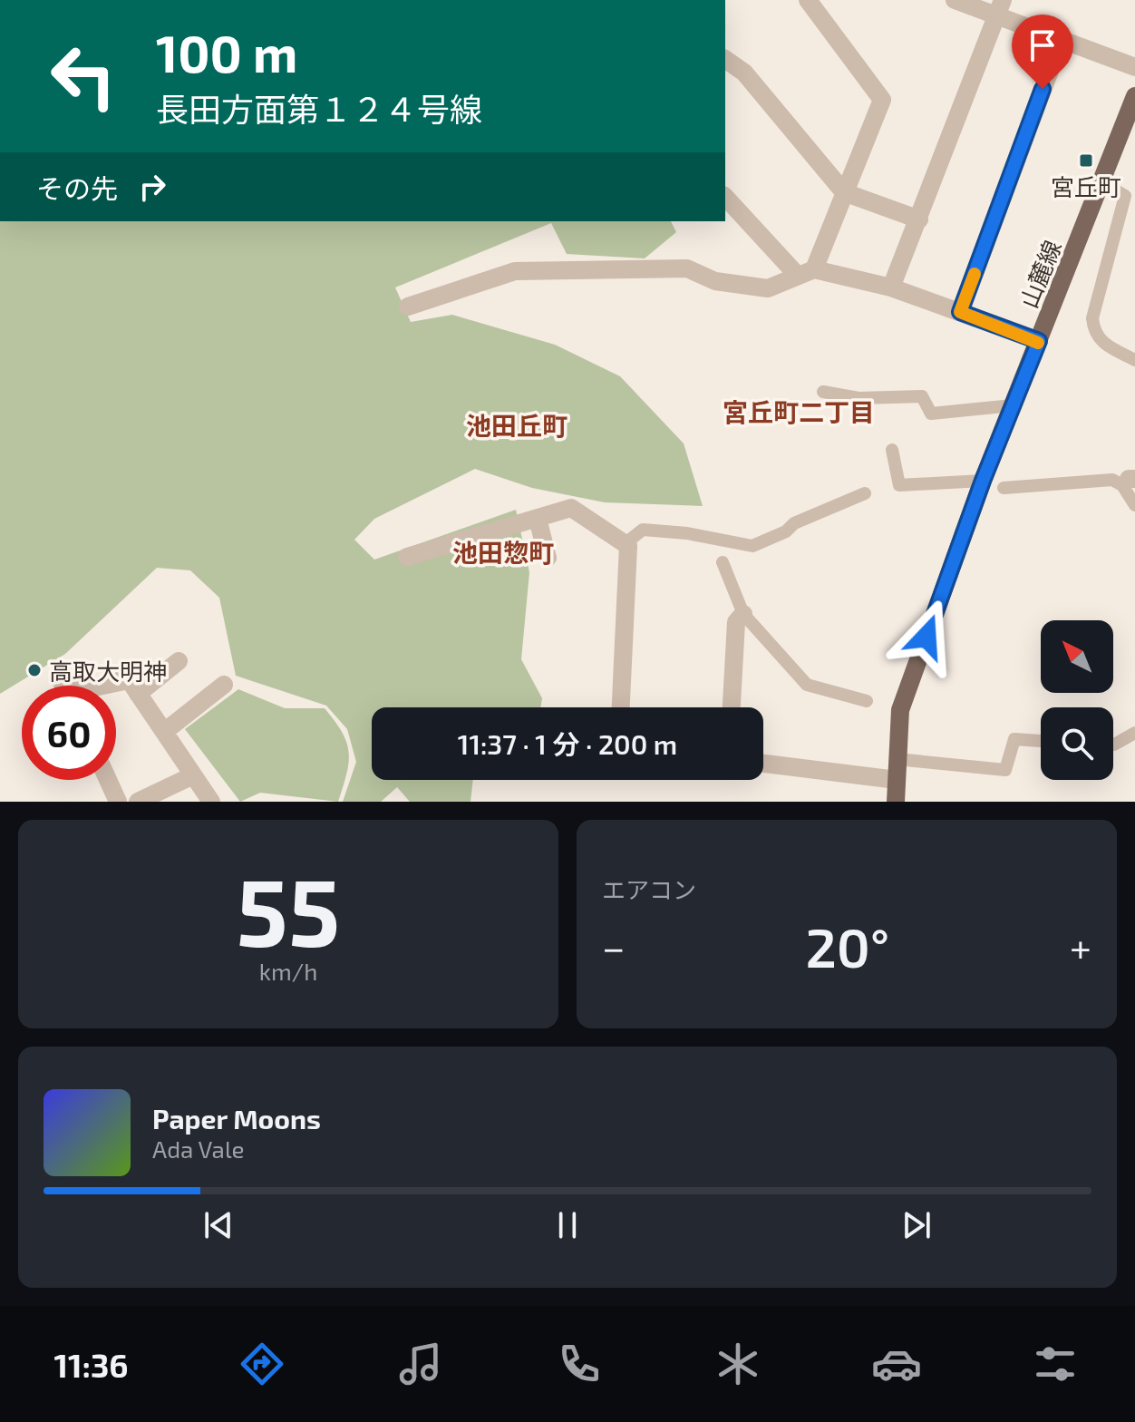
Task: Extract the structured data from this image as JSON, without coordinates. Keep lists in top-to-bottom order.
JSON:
{
  "streets": {
    "main road": ["山麓線"]
  },
  "districts": ["宮丘町二丁目", "池田丘町", "池田惣町"],
  "places": {
    "transit": ["宮丘町"],
    "other": ["高取大明神"]
  },
  "north": "top left",
  "page": {
    "turn": ["100 m", "長田方面第１２４号線"],
    "then": "その先",
    "limit": "60",
    "trip": "11:37 · 1 分 · 200 m",
    "tile": [
      ["55", "km/h"],
      "エアコン"
    ],
    "heat": ["−", "20°", "+"],
    "song": ["Paper Moons", "Ada Vale"],
    "tabs": "11:36"
  }
}
